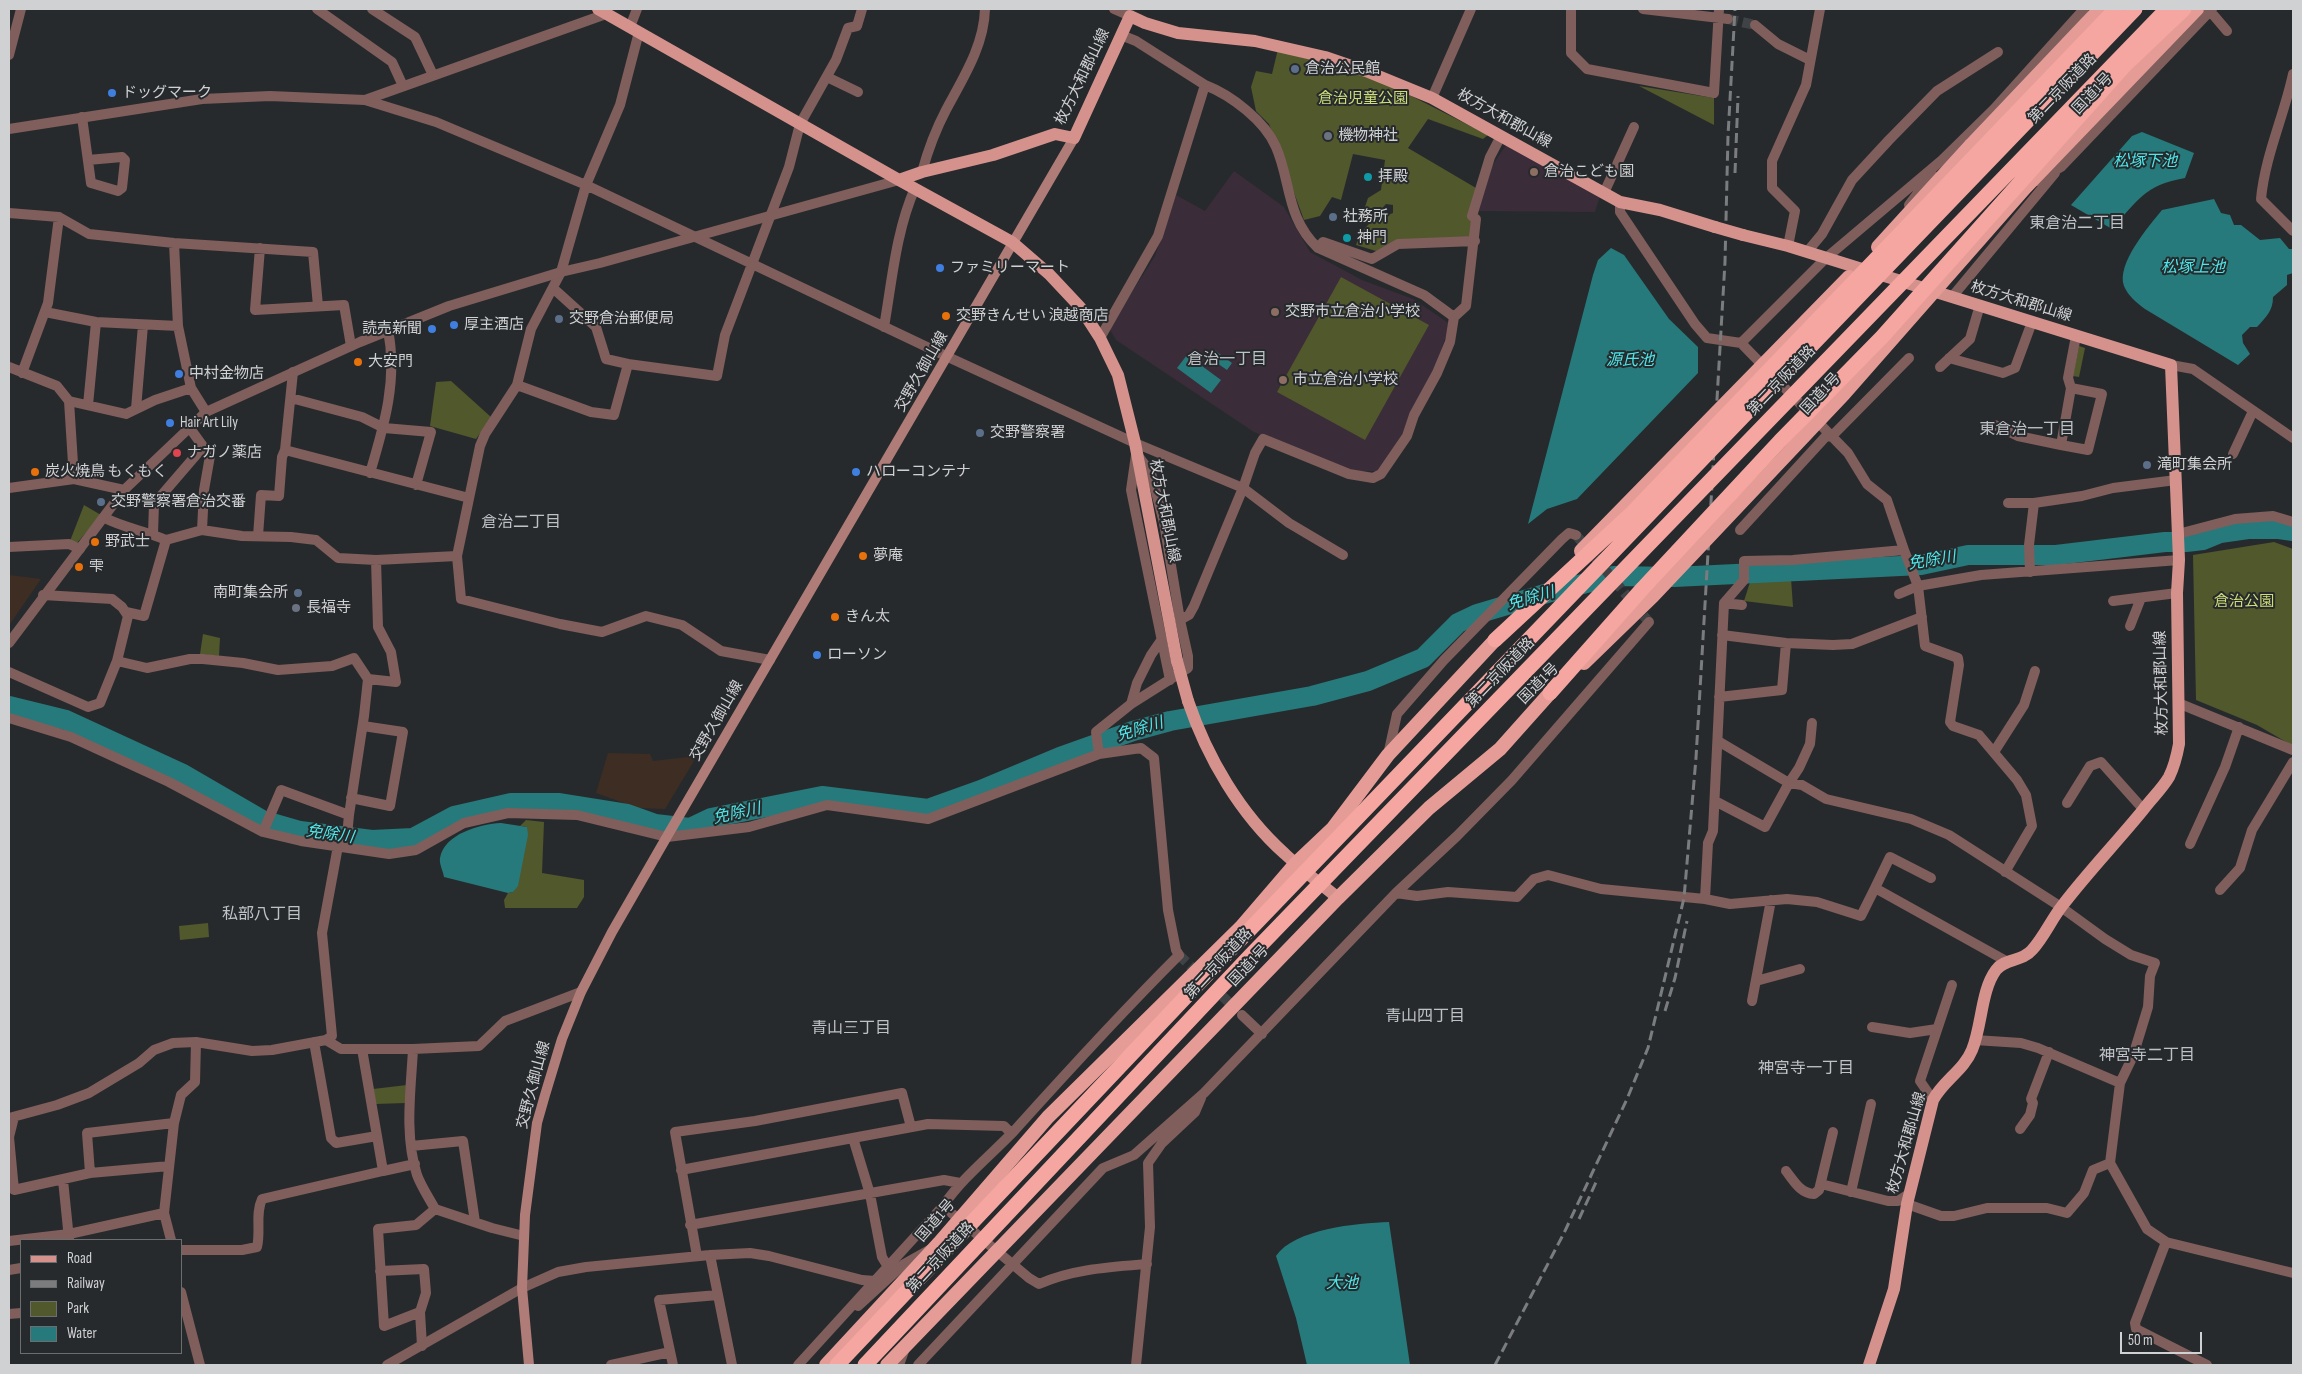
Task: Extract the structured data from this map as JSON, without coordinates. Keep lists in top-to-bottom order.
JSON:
{
  "streets": {
    "highway": ["第二京阪道路", "国道1号"],
    "main road": ["枚方大和郡山線", "交野久御山線"]
  },
  "crossings": [
    ["枚方大和郡山線", "国道1号"],
    ["枚方大和郡山線", "交野久御山線"]
  ],
  "districts": [
    "東倉治二丁目",
    "倉治一丁目",
    "東倉治一丁目",
    "倉治二丁目",
    "私部八丁目",
    "青山四丁目",
    "青山三丁目",
    "神宮寺二丁目",
    "神宮寺一丁目"
  ],
  "water": [
    "松塚下池",
    "松塚上池",
    "源氏池",
    "免除川",
    "大池"
  ],
  "parks": ["倉治児童公園", "倉治公園"],
  "places": [
    "倉治公民館",
    "ドッグマーク",
    "機物神社",
    "倉治こども園",
    "拝殿",
    "社務所",
    "神門",
    "ファミリーマート",
    "交野市立倉治小学校",
    "交野きんせい 浪越商店",
    "交野倉治郵便局",
    "厚主酒店",
    "読売新聞",
    "大安門",
    "中村金物店",
    "市立倉治小学校",
    "Hair Art Lily",
    "交野警察署",
    "ナガノ薬店",
    "滝町集会所",
    "炭火焼鳥 もくもく",
    "ハローコンテナ",
    "交野警察署倉治交番",
    "野武士",
    "夢庵",
    "雫",
    "南町集会所",
    "長福寺",
    "きん太",
    "ローソン"
  ],
  "legend": [
    "Road",
    "Railway",
    "Park",
    "Water"
  ],
  "scale_bar": "50 m"
}
